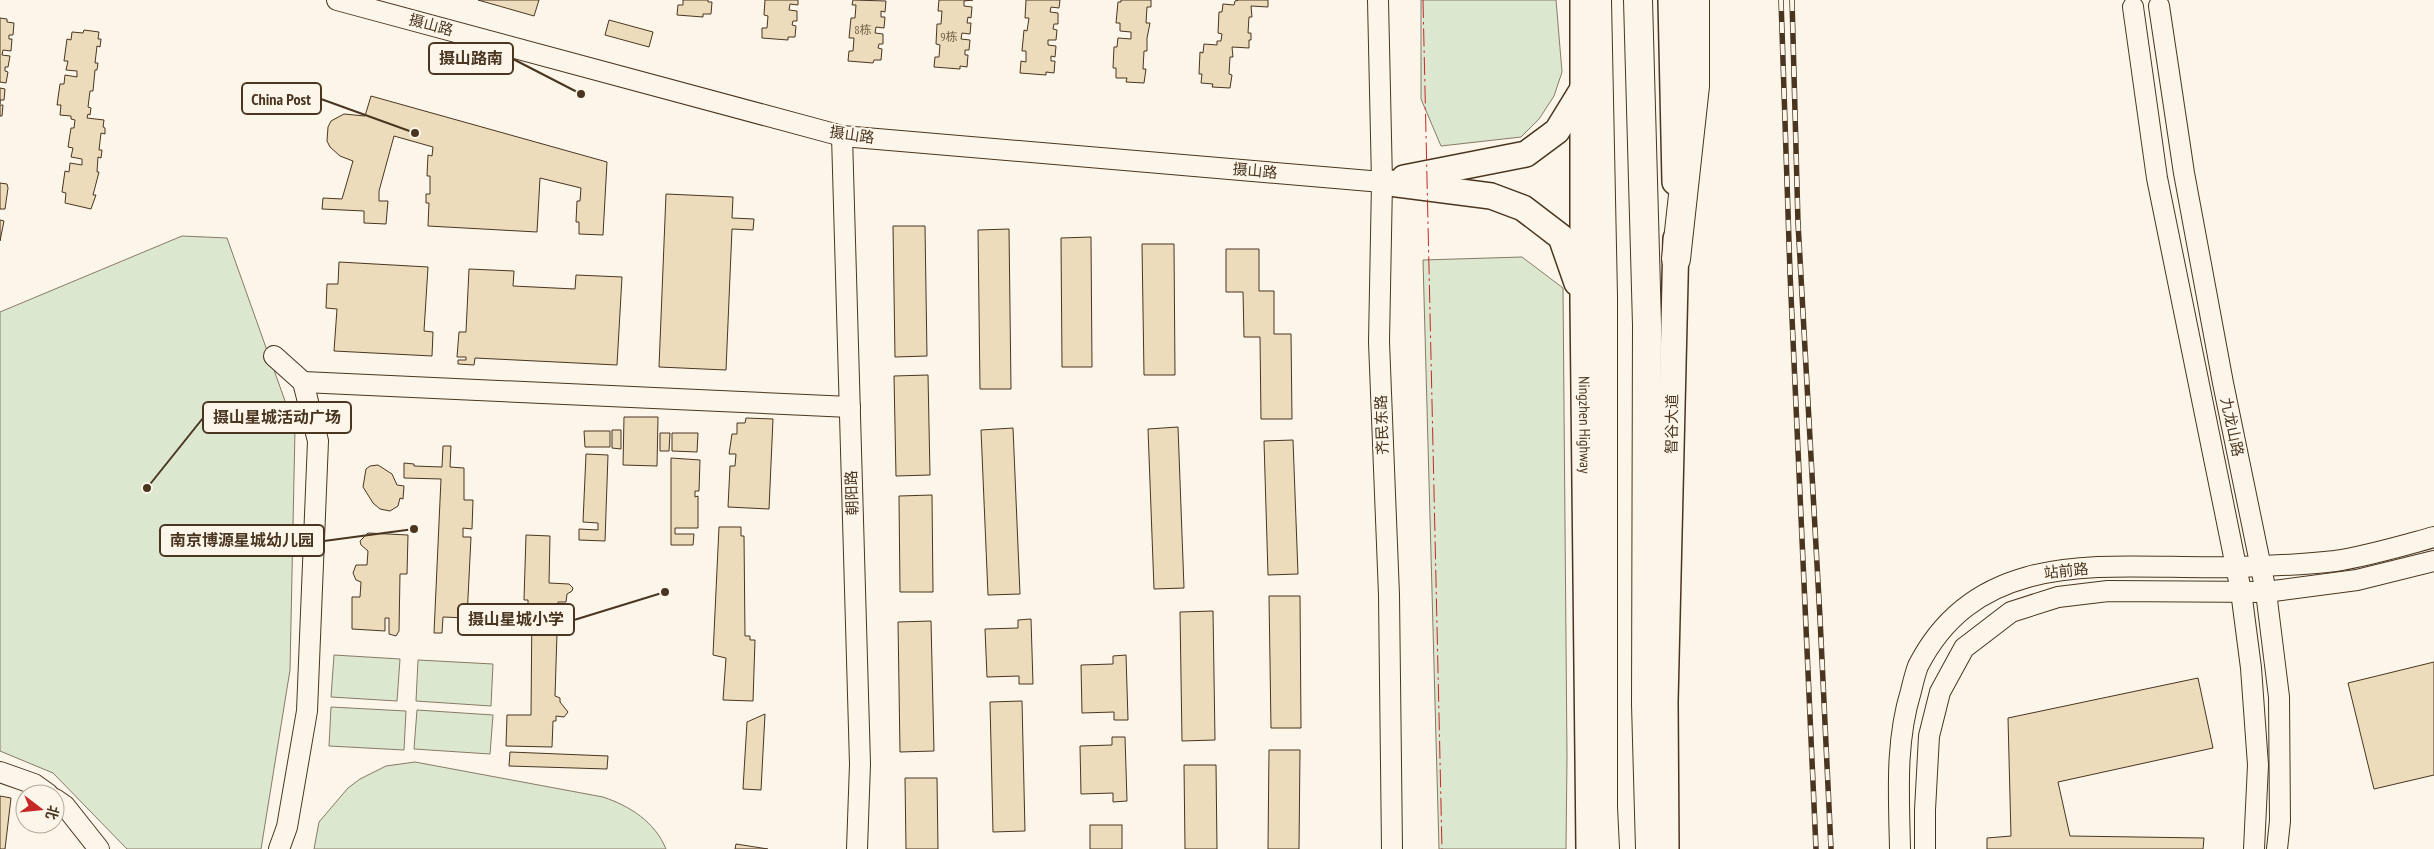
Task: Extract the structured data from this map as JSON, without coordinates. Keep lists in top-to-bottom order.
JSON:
{
  "streets": {
    "highway": ["智谷大道"],
    "main road": ["Ningzhen Highway"],
    "street": [
      "摄山路",
      "齐民东路",
      "九龙山路",
      "朝阳路",
      "站前路"
    ]
  },
  "crossings": [
    ["摄山路", "齐民东路"],
    ["摄山路", "朝阳路"],
    ["九龙山路", "站前路"]
  ],
  "places": [
    "摄山路南",
    "China Post",
    "摄山星城活动广场",
    "南京博源星城幼儿园",
    "摄山星城小学"
  ],
  "house_numbers": ["8栋", "9栋"],
  "north": "right"
}
